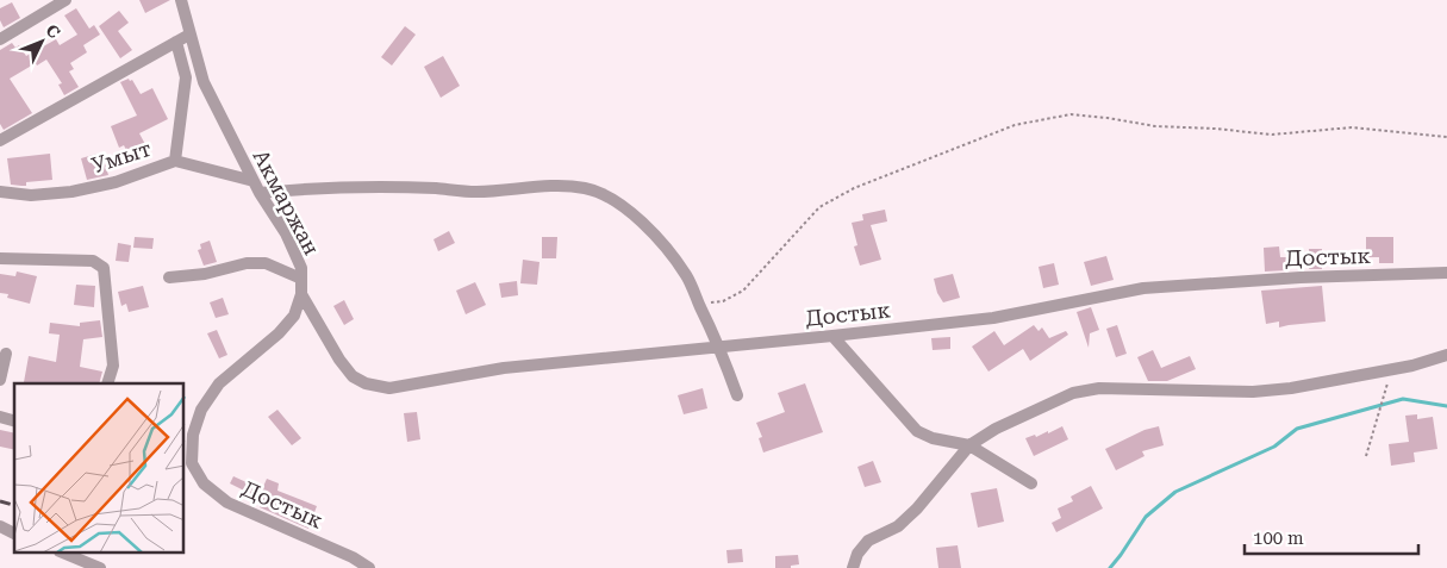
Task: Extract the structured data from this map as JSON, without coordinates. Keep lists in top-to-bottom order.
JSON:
{
  "streets": {
    "street": ["Умыт", "Акмаржан", "Достык"]
  },
  "crossings": [
    ["Умыт", "Акмаржан"],
    ["Акмаржан", "Достык"]
  ],
  "scale_bar": "100 m",
  "north": "top right"
}
